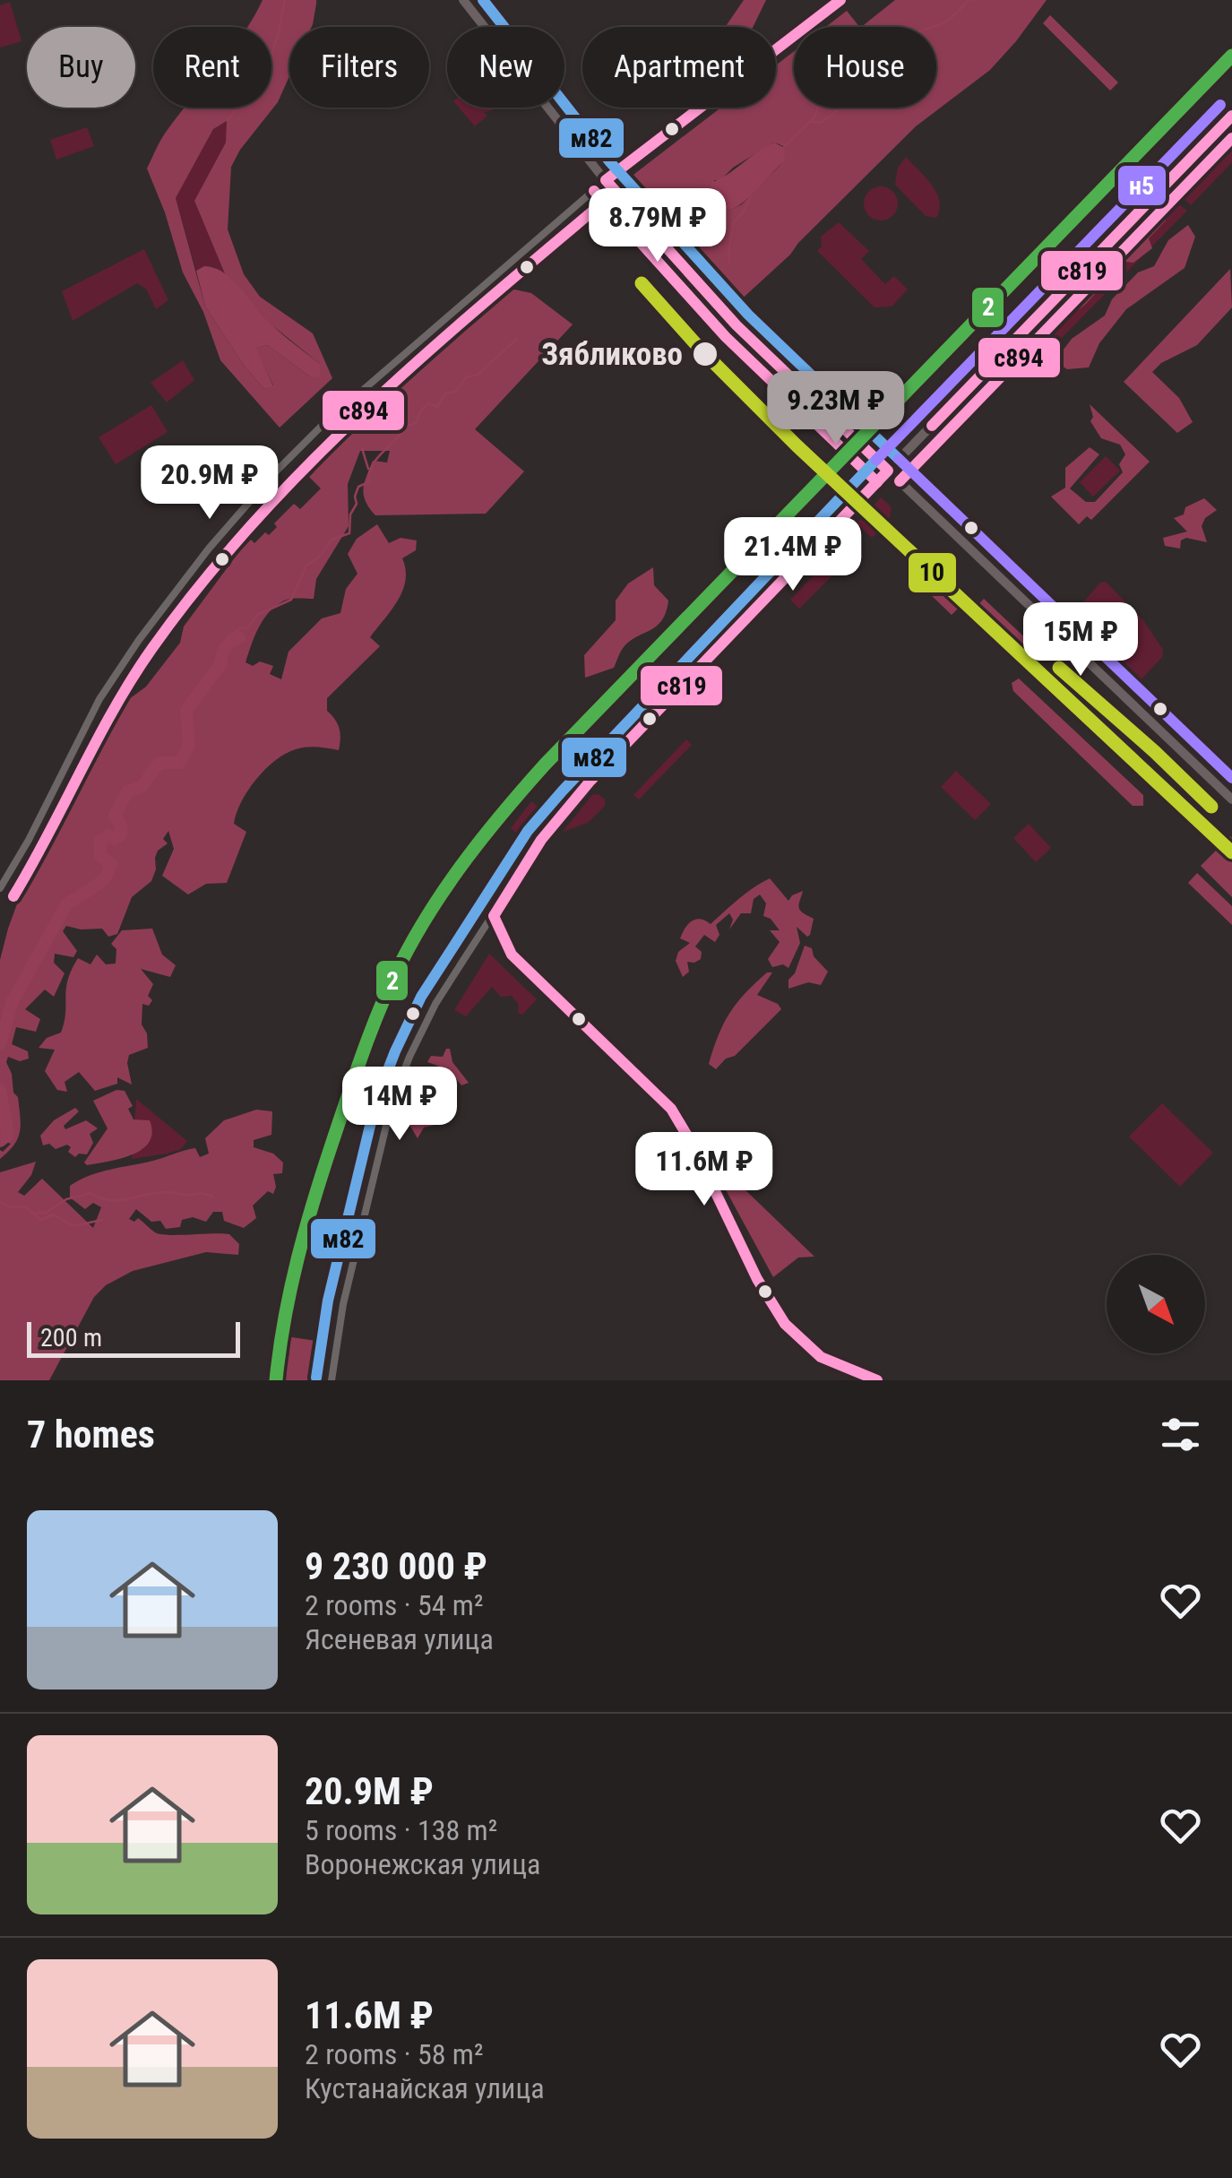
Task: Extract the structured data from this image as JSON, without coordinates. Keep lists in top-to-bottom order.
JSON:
{
  "places": ["Зябликово"],
  "lines": [
    "transit line с819",
    "transit line м82",
    "metro line 2",
    "transit line н5",
    "transit line с894",
    "transit line 10"
  ],
  "scale_bar": "200 m",
  "north": "bottom right",
  "page": {
    "chip": [
      "Buy",
      "Rent",
      "Filters",
      "New",
      "Apartment",
      "House"
    ],
    "price": [
      "8.79M ₽",
      "9.23M ₽",
      "20.9M ₽",
      "21.4M ₽",
      "15M ₽",
      "14M ₽",
      "11.6M ₽"
    ],
    "scale": "200 m",
    "heading": "7 homes",
    "list": [
      {
        "name": "9 230 000 ₽",
        "note": "2 rooms · 54 m² · Ясеневая улица"
      },
      {
        "name": "20.9M ₽",
        "note": "5 rooms · 138 m² · Воронежская улица"
      },
      {
        "name": "11.6M ₽",
        "note": "2 rooms · 58 m² · Кустанайская улица"
      }
    ]
  }
}
